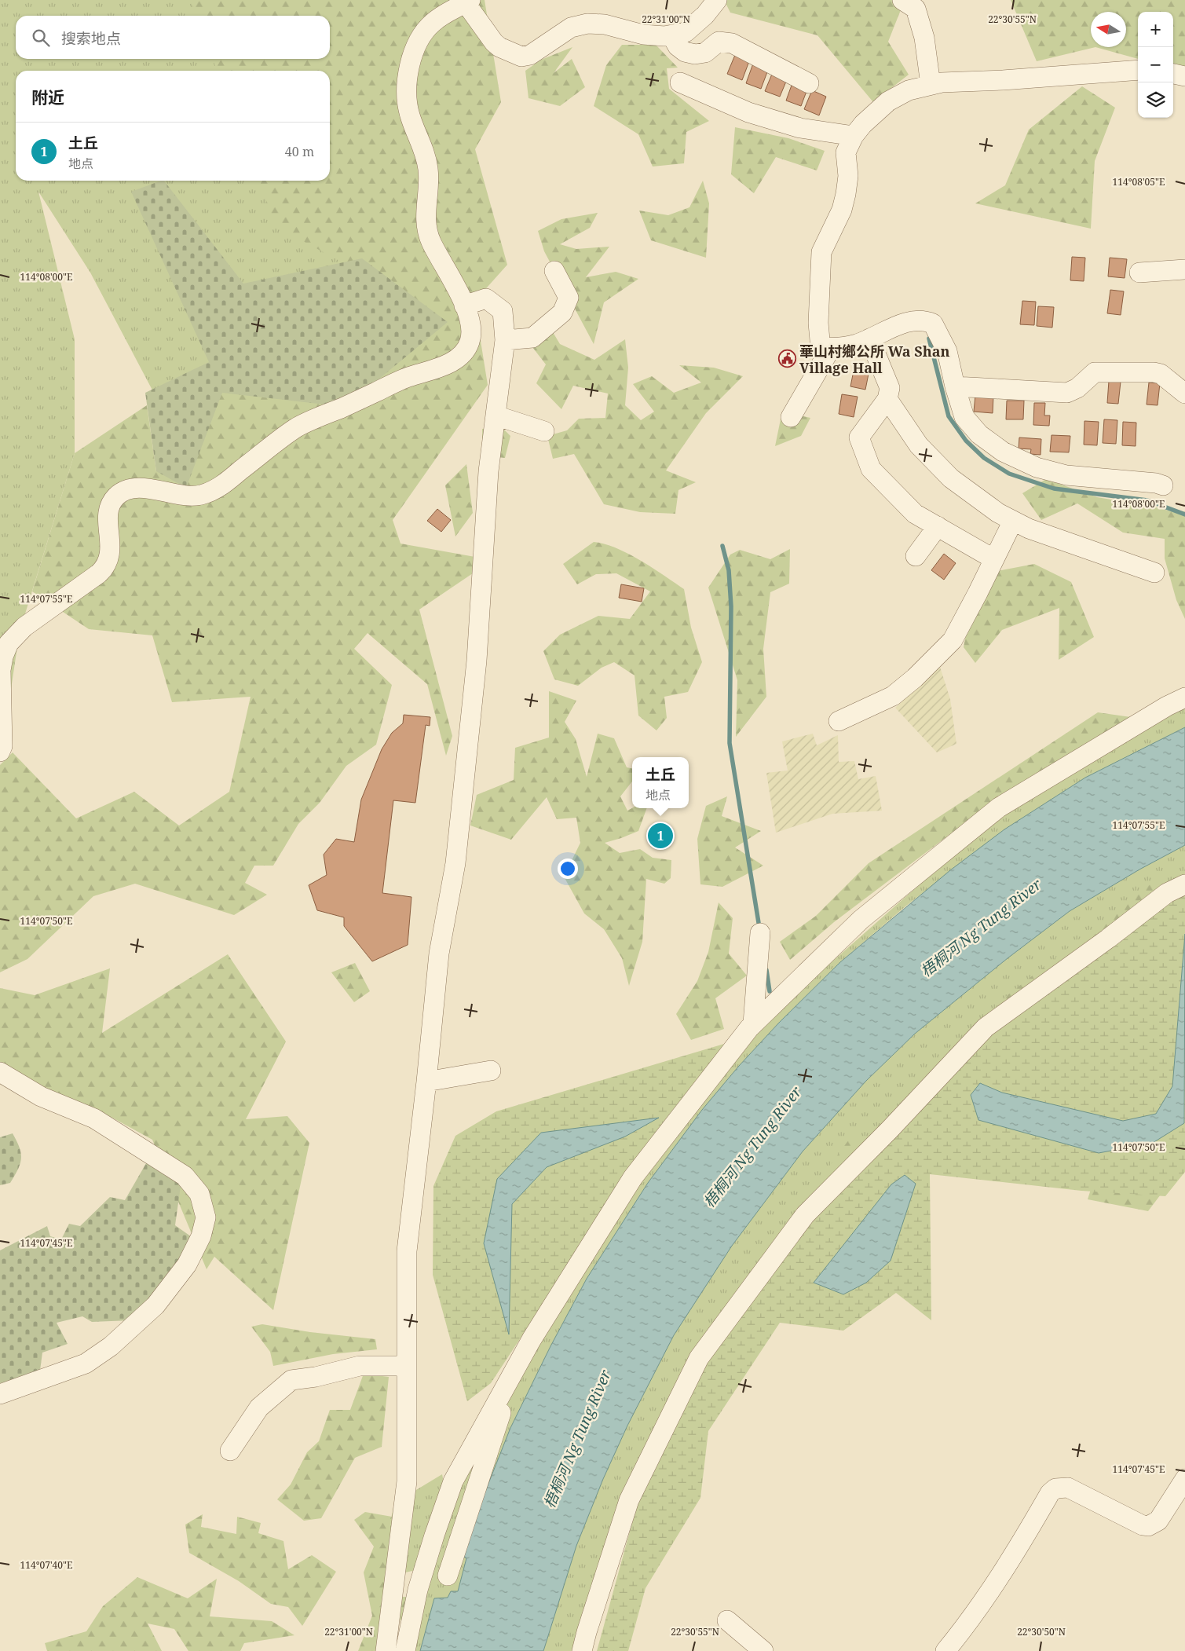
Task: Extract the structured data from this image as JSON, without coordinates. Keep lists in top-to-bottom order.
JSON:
{
  "water": ["梧桐河 Ng Tung River"],
  "places": {
    "public building": ["華山村鄉公所 Wa Shan Village Hall"]
  },
  "north": "left",
  "page": {
    "map_buttons": ["+", "−"],
    "search": "搜索地点",
    "heading": "附近",
    "list": [
      {
        "mark": "1",
        "name": "土丘",
        "note": "地点",
        "value": "40 m"
      }
    ],
    "popup": ["土丘", "地点"],
    "pins": "1"
  },
  "coordinates": [
    "22°31'00\"N",
    "22°30'55\"N",
    "114°08'05\"E",
    "114°08'00\"E",
    "114°07'55\"E",
    "114°07'50\"E",
    "114°07'45\"E",
    "114°07'40\"E",
    "22°30'50\"N"
  ]
}
